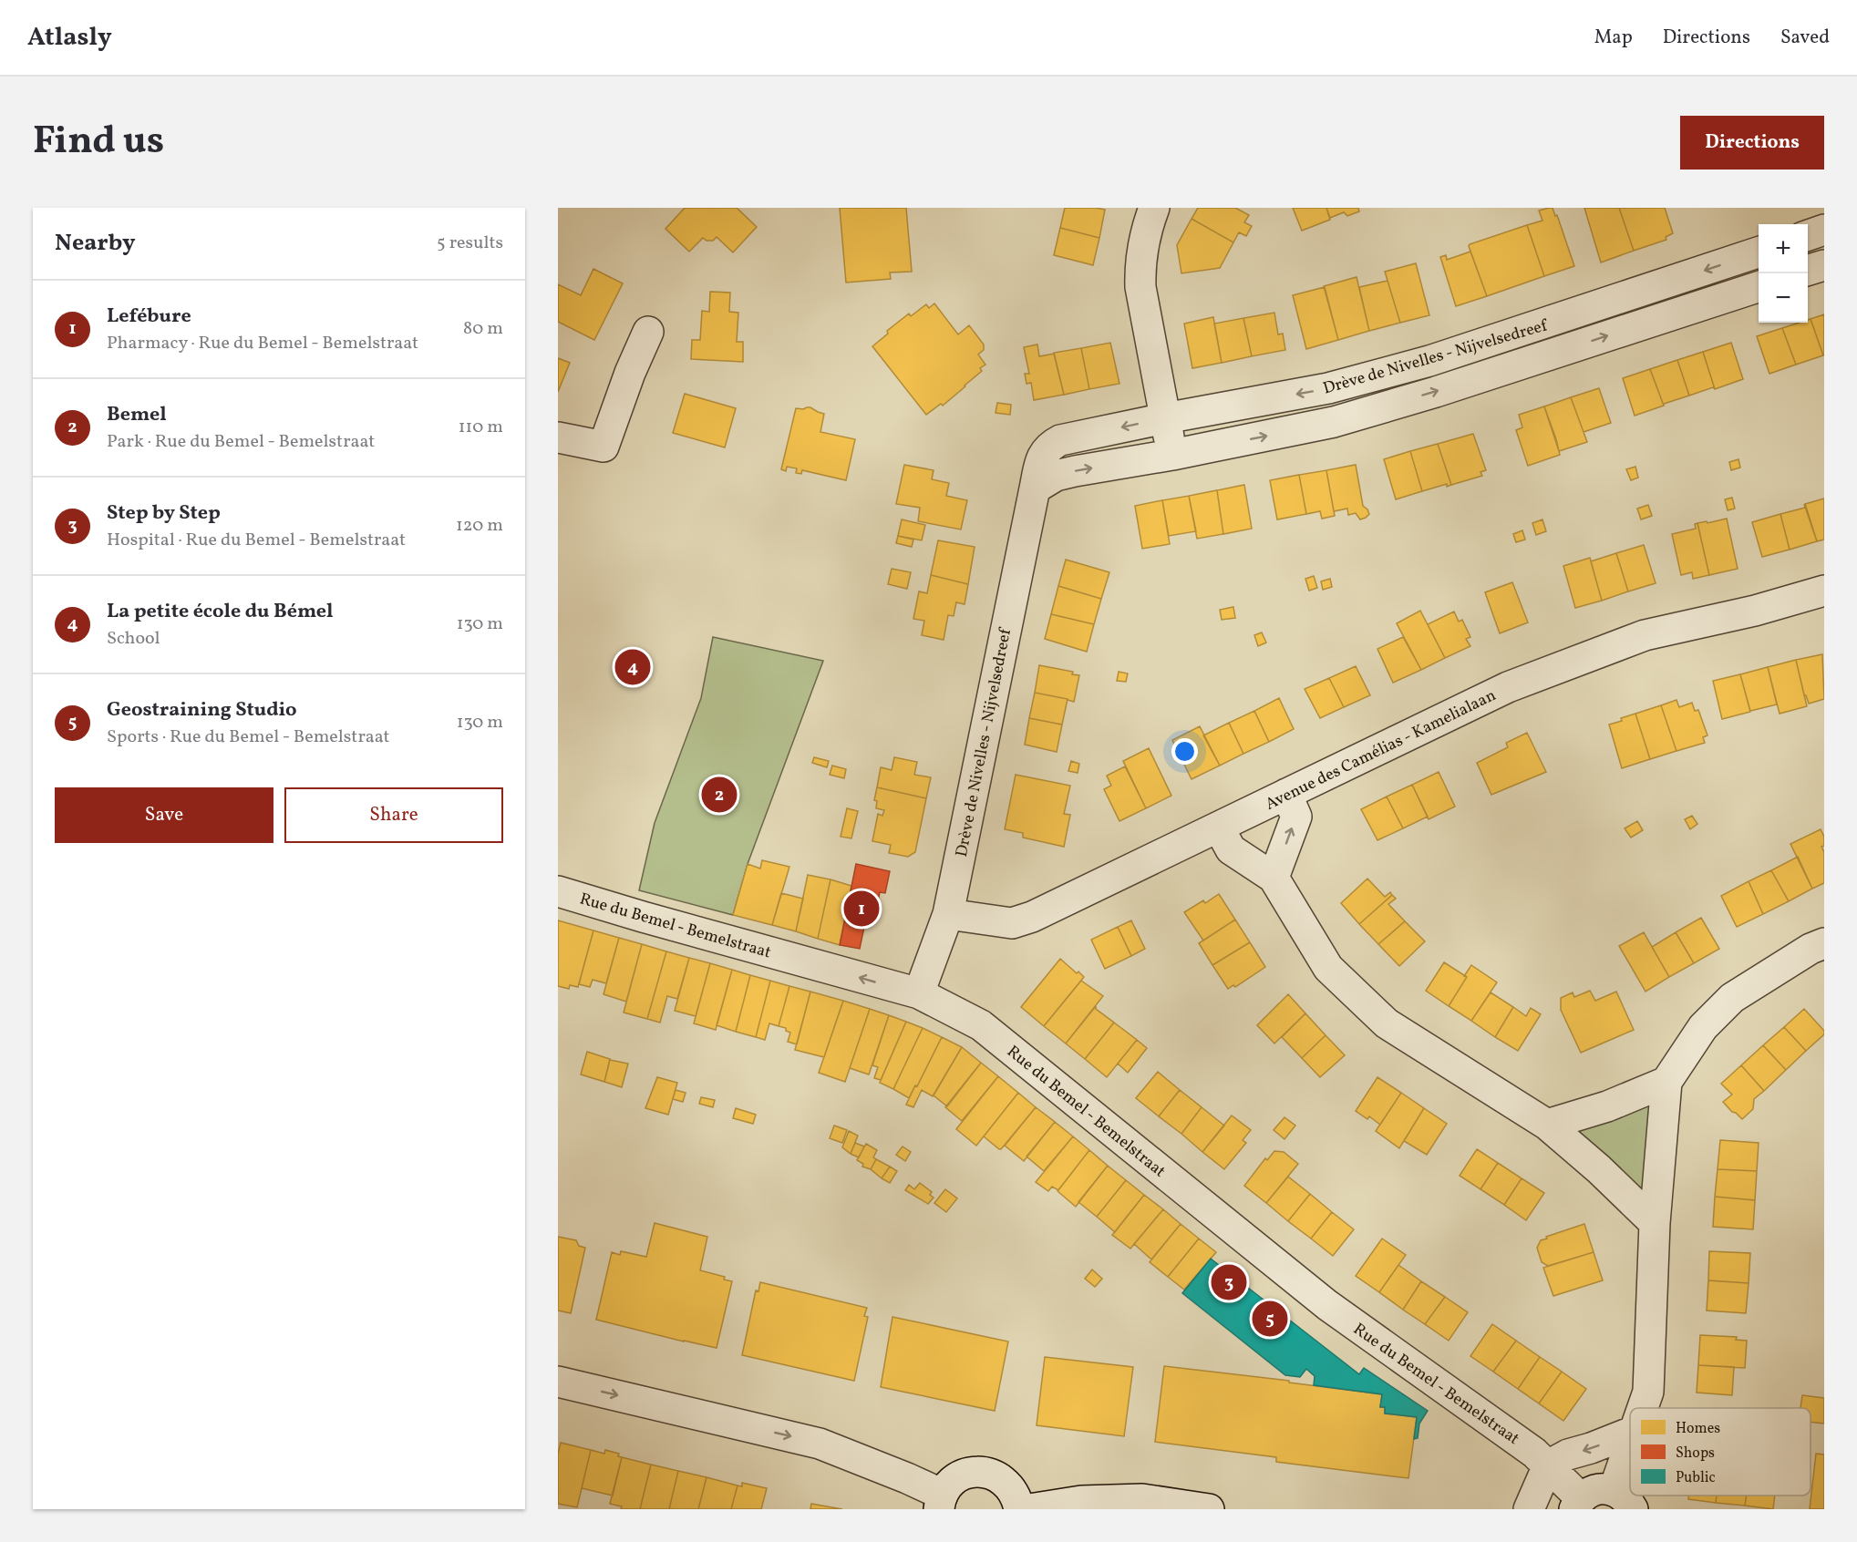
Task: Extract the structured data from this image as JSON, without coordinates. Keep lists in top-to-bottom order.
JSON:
{
  "streets": {
    "street": ["Drève de Nivelles - Nijvelsedreef", "Avenue des Camélias - Kamelialaan", "Rue du Bemel - Bemelstraat"]
  },
  "crossings": [
    ["Drève de Nivelles - Nijvelsedreef", "Avenue des Camélias - Kamelialaan"],
    ["Drève de Nivelles - Nijvelsedreef", "Rue du Bemel - Bemelstraat"]
  ],
  "legend": ["Homes", "Shops", "Public"],
  "page": {
    "header": "Atlasly",
    "nav": ["Map", "Directions", "Saved"],
    "title": "Find us",
    "buttons": [
      "Directions",
      ["Save", "Share"]
    ],
    "heading": ["Nearby", "5 results"],
    "map_buttons": ["+", "−"],
    "list": [
      {
        "mark": "1",
        "name": "Lefébure",
        "note": "Pharmacy · Rue du Bemel - Bemelstraat",
        "value": "80 m"
      },
      {
        "mark": "2",
        "name": "Bemel",
        "note": "Park · Rue du Bemel - Bemelstraat",
        "value": "110 m"
      },
      {
        "mark": "3",
        "name": "Step by Step",
        "note": "Hospital · Rue du Bemel - Bemelstraat",
        "value": "120 m"
      },
      {
        "mark": "4",
        "name": "La petite école du Bémel",
        "note": "School",
        "value": "130 m"
      },
      {
        "mark": "5",
        "name": "Geostraining Studio",
        "note": "Sports · Rue du Bemel - Bemelstraat",
        "value": "130 m"
      }
    ],
    "pins": [
      "4",
      "2",
      "1",
      "3",
      "5"
    ]
  }
}
